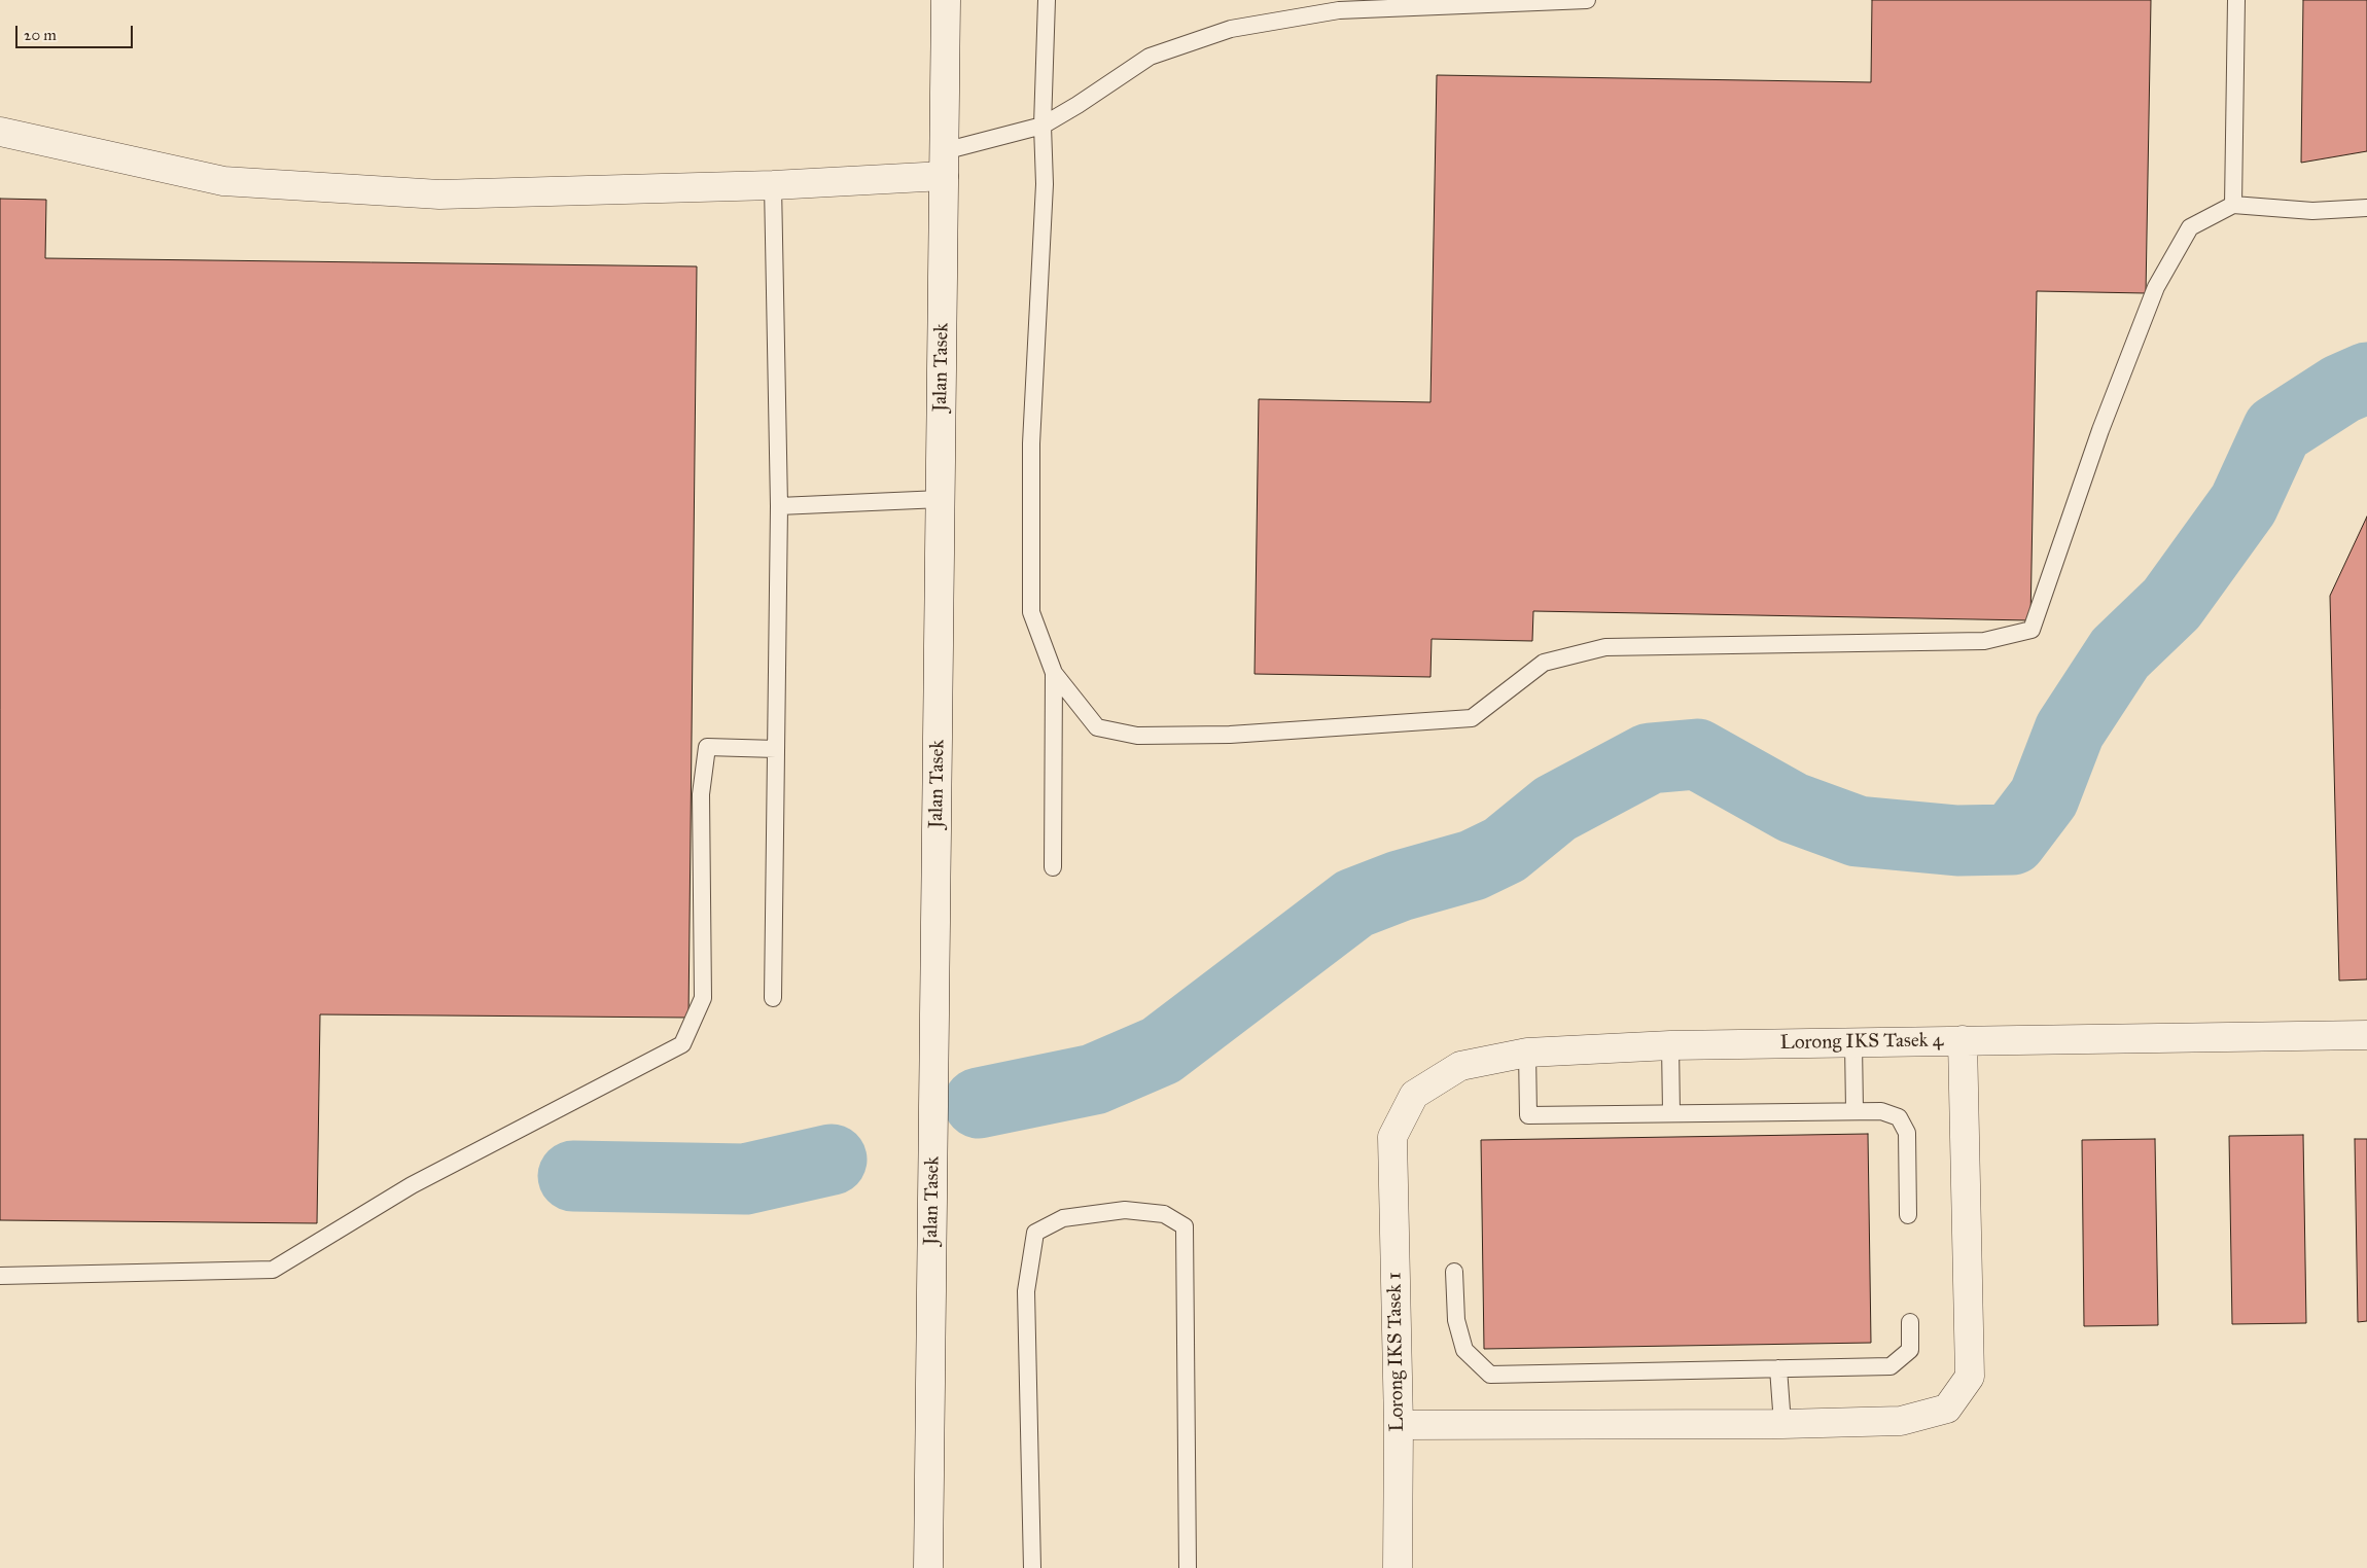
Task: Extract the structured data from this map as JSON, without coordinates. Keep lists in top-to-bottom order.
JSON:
{
  "streets": {
    "street": ["Jalan Tasek", "Lorong IKS Tasek 4", "Lorong IKS Tasek 1"]
  },
  "crossings": [
    ["Lorong IKS Tasek 4", "Lorong IKS Tasek 1"]
  ],
  "scale_bar": "20 m"
}
